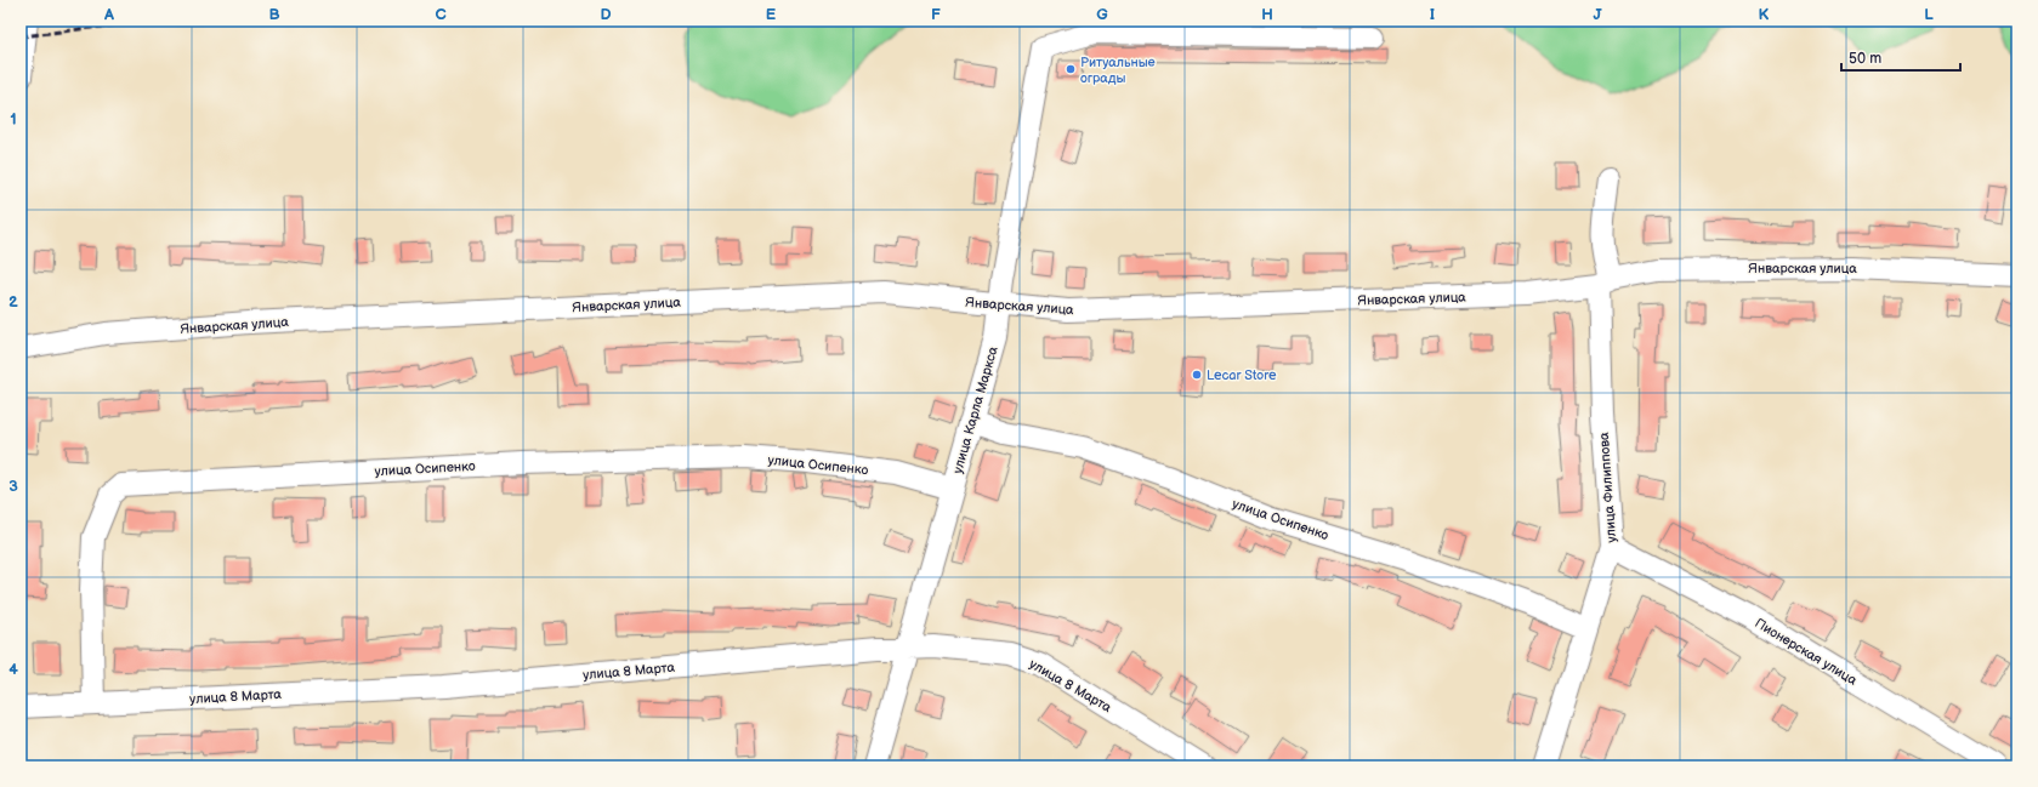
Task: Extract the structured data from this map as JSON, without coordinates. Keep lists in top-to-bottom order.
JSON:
{
  "streets": {
    "street": [
      "Январская улица",
      "улица Карла Маркса",
      "улица Осипенко",
      "улица Филиппова",
      "Пионерская улица",
      "улица 8 Марта"
    ]
  },
  "crossings": [
    ["Январская улица", "улица Карла Маркса"],
    ["Январская улица", "улица Филиппова"],
    ["улица Карла Маркса", "улица Осипенко"],
    ["улица Карла Маркса", "улица 8 Марта"],
    ["улица Осипенко", "улица Филиппова"],
    ["улица Осипенко", "улица 8 Марта"],
    ["улица Филиппова", "Пионерская улица"]
  ],
  "places": ["Ритуальные ограды", "Lecar Store"],
  "scale_bar": "50 m",
  "grid": {
    "columns": [
      "A",
      "B",
      "C",
      "D",
      "E",
      "F",
      "G",
      "H",
      "I",
      "J",
      "K",
      "L"
    ],
    "rows": [
      "1",
      "2",
      "3",
      "4"
    ]
  }
}
